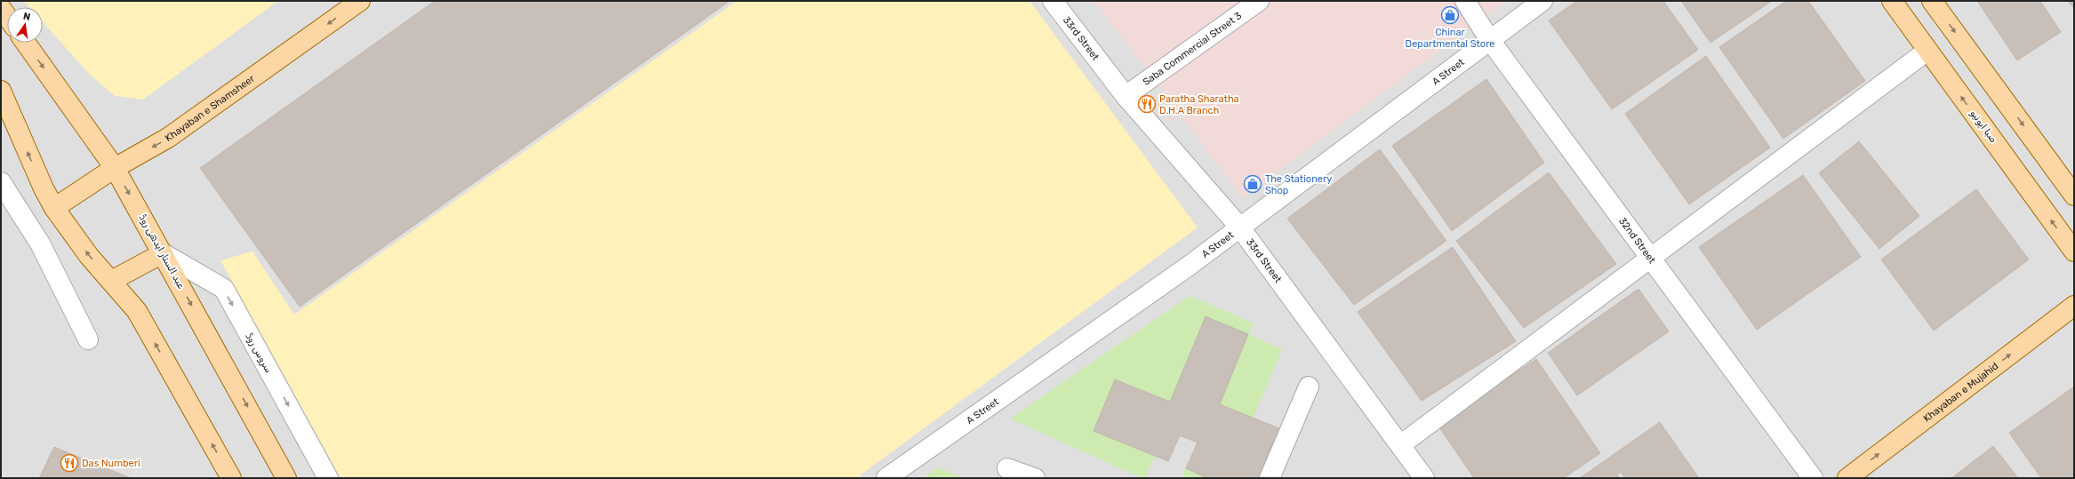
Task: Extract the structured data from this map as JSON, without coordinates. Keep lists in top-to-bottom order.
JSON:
{
  "streets": {
    "main road": [
      "Khayaban e Shamsheer",
      "صبا ایونیو",
      "عبد الستار ایدھی روڈ",
      "Khayaban e Mujahid"
    ],
    "street": [
      "33rd Street",
      "Saba Commercial Street 3",
      "A Street",
      "32nd Street",
      "سروس روڈ"
    ]
  },
  "crossings": [
    ["33rd Street", "Saba Commercial Street 3"],
    ["33rd Street", "A Street"],
    ["A Street", "32nd Street"],
    ["Khayaban e Shamsheer", "عبد الستار ایدھی روڈ"],
    ["عبد الستار ایدھی روڈ", "سروس روڈ"]
  ],
  "one_way": ["Khayaban e Shamsheer", "سروس روڈ", "Khayaban e Mujahid"],
  "places": {
    "shop": ["Chinar Departmental Store", "The Stationery Shop"],
    "restaurant": ["Paratha Sharatha D.H.A Branch", "Das Numberi"]
  },
  "north": "top"
}
